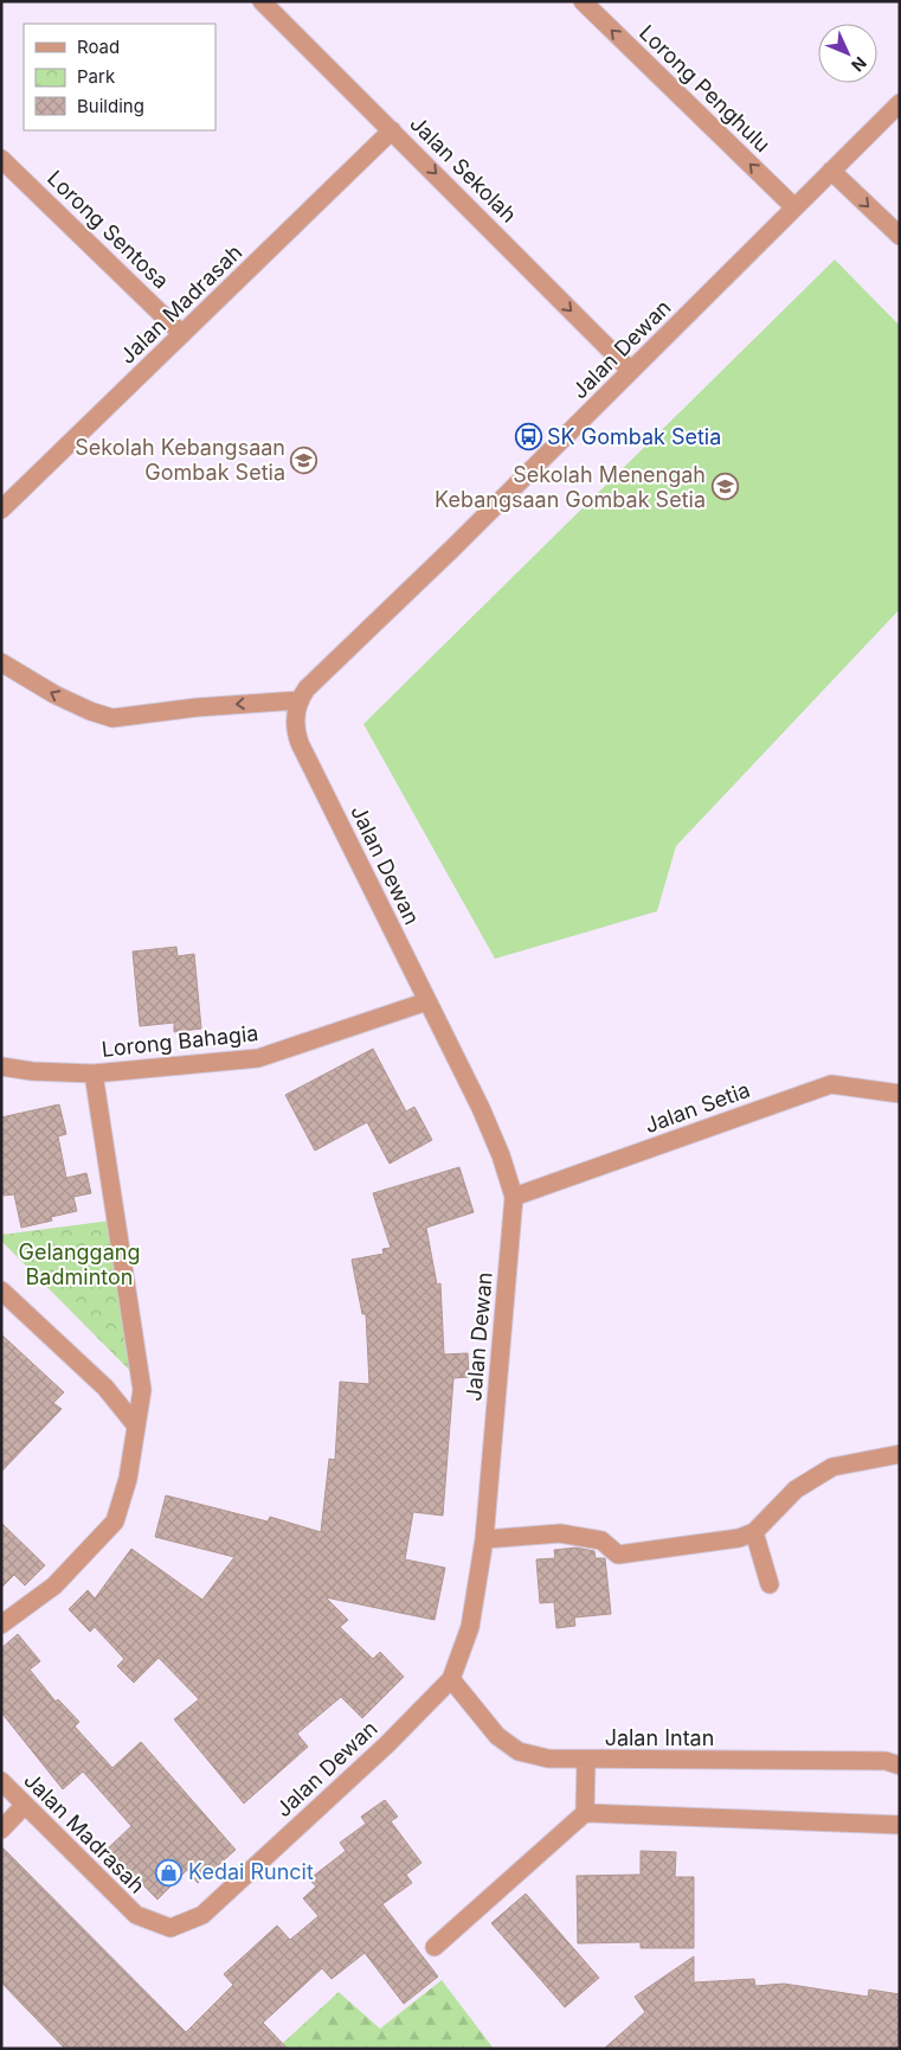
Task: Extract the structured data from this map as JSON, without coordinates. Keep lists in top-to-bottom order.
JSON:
{
  "streets": {
    "street": [
      "Lorong Penghulu",
      "Jalan Sekolah",
      "Lorong Sentosa",
      "Jalan Madrasah",
      "Jalan Dewan",
      "Lorong Bahagia",
      "Jalan Setia",
      "Jalan Intan"
    ]
  },
  "crossings": [
    ["Lorong Penghulu", "Jalan Dewan"],
    ["Jalan Sekolah", "Jalan Madrasah"],
    ["Jalan Sekolah", "Jalan Dewan"],
    ["Lorong Sentosa", "Jalan Madrasah"],
    ["Jalan Madrasah", "Jalan Dewan"],
    ["Jalan Dewan", "Lorong Bahagia"],
    ["Jalan Dewan", "Jalan Setia"],
    ["Jalan Dewan", "Jalan Intan"]
  ],
  "one_way": ["Lorong Penghulu", "Jalan Sekolah"],
  "parks": ["Gelanggang Badminton"],
  "places": {
    "bus stop": ["SK Gombak Setia"],
    "school or university": ["Sekolah Kebangsaan Gombak Setia", "Sekolah Menengah Kebangsaan Gombak Setia"],
    "shop": ["Kedai Runcit"]
  },
  "legend": ["Road", "Park", "Building"],
  "north": "bottom right"
}
